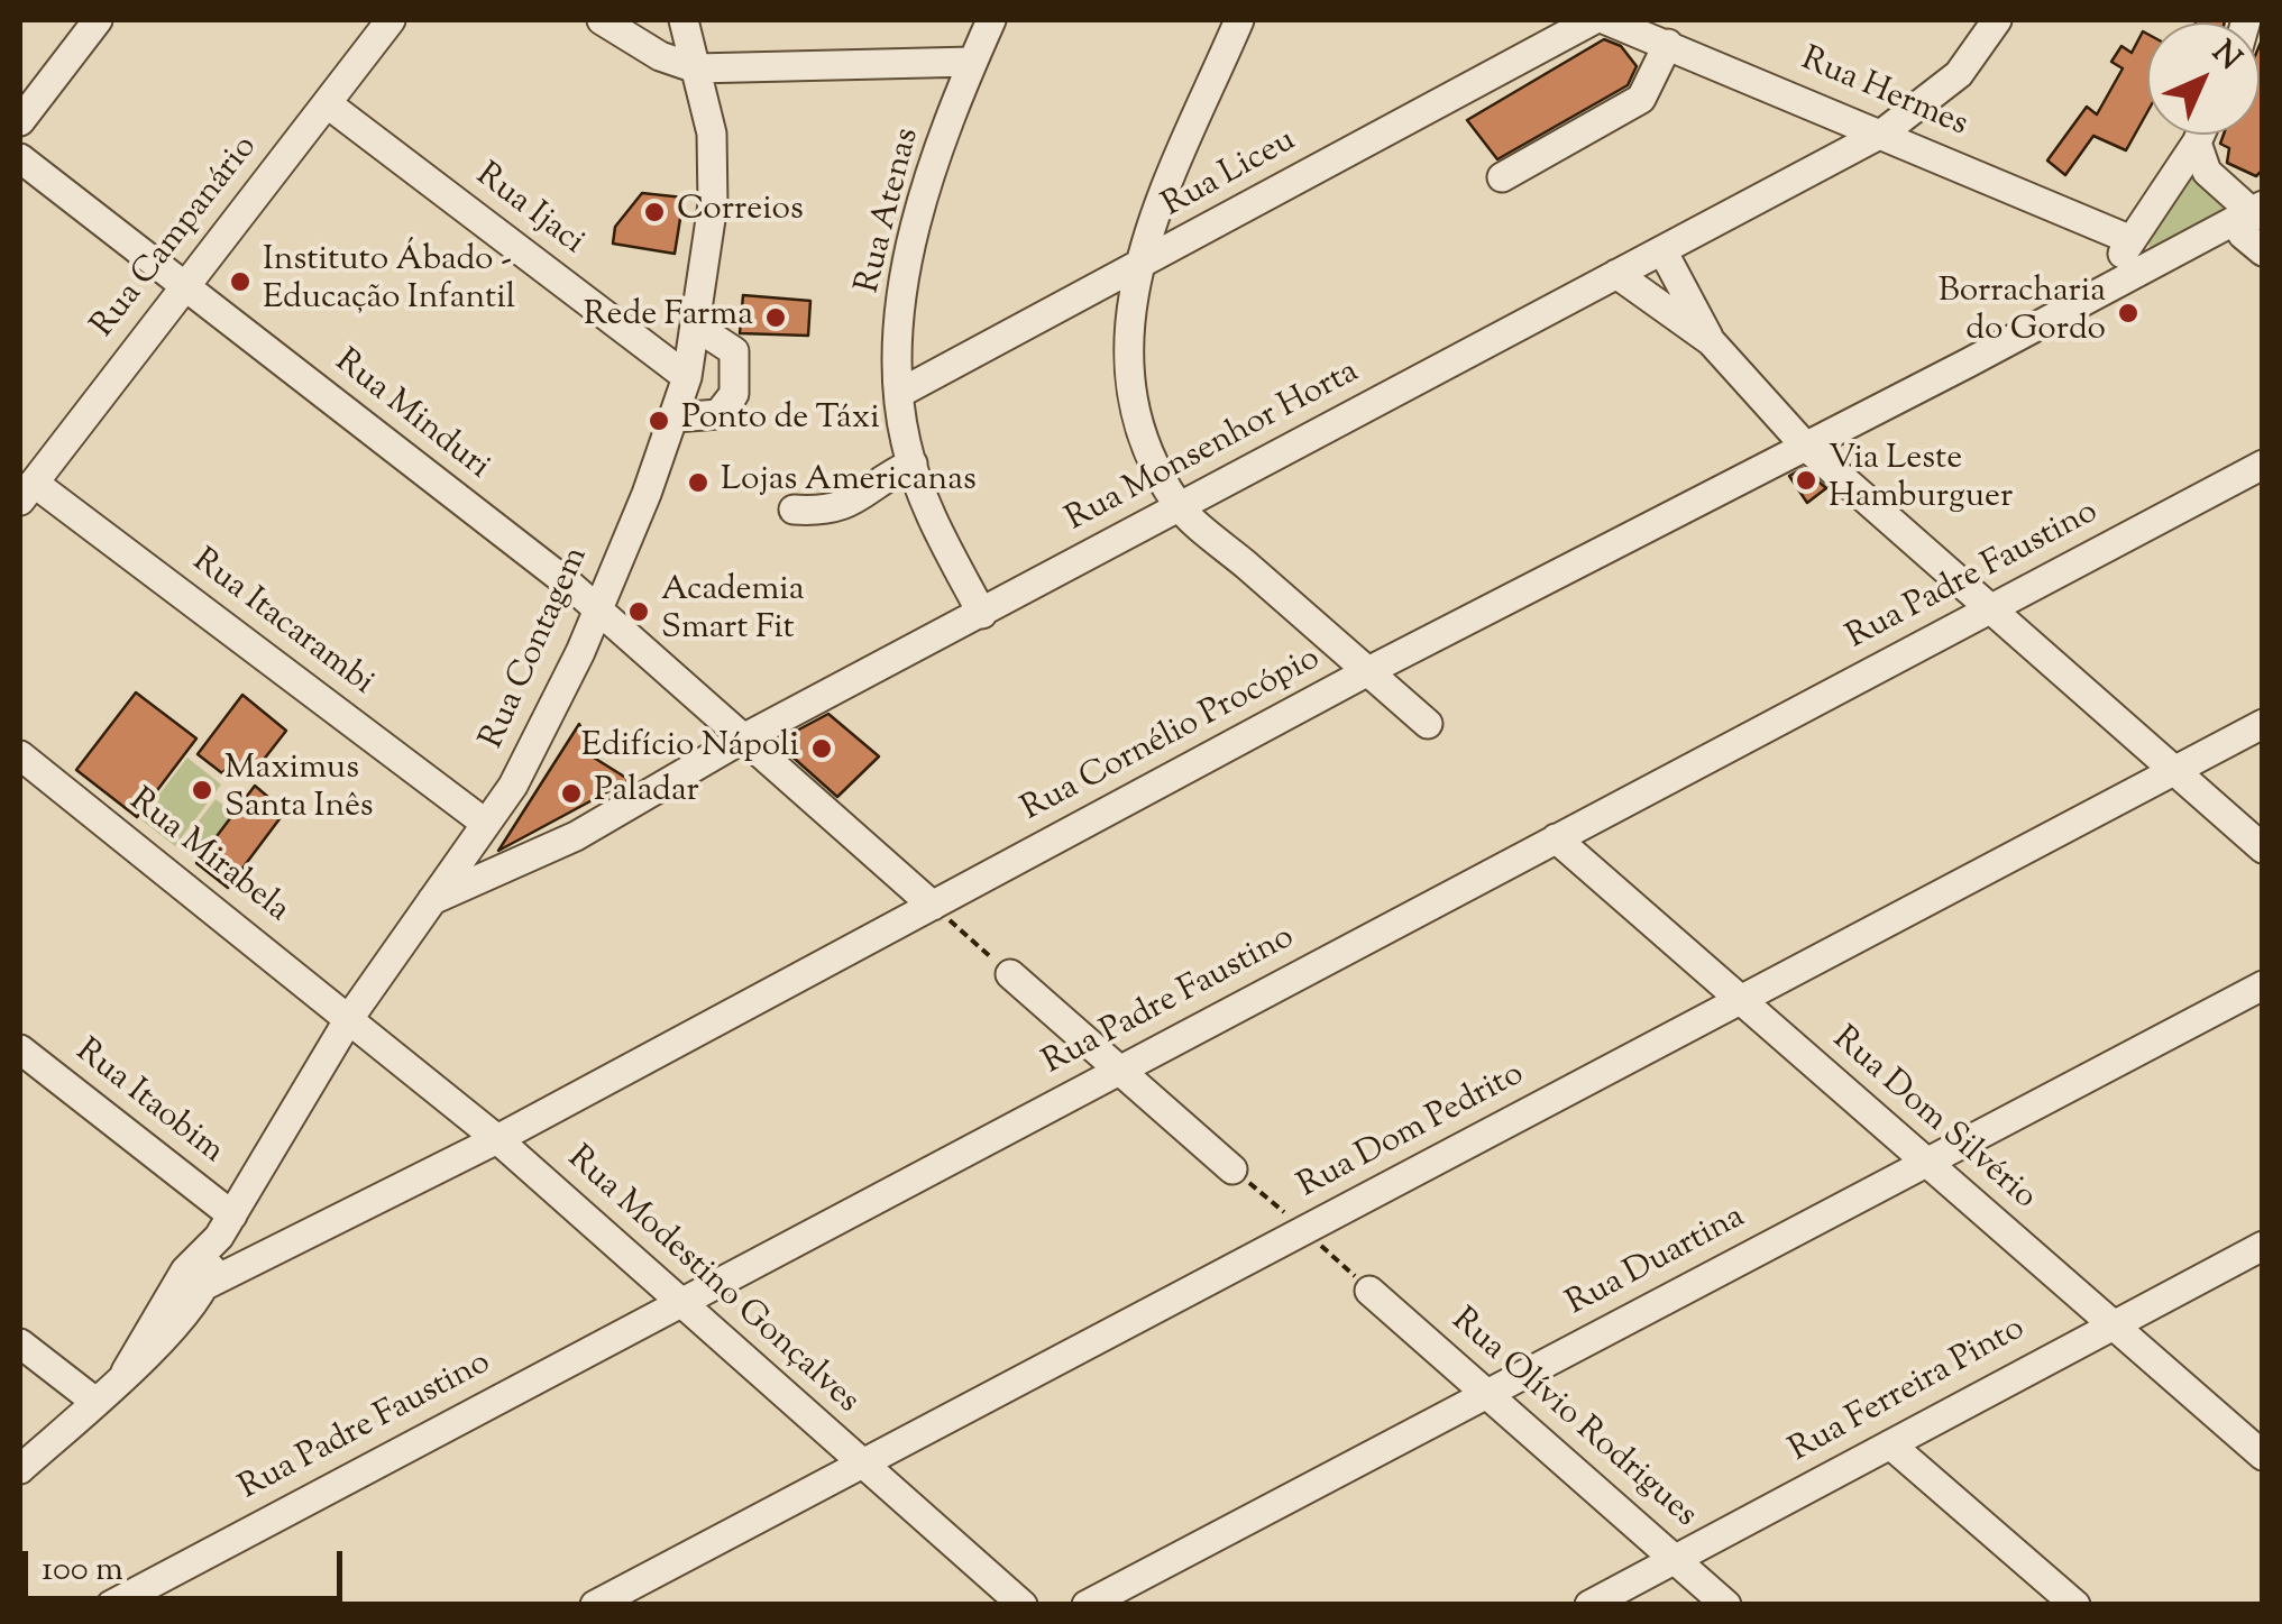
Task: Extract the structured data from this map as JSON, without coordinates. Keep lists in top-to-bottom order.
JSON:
{
  "streets": {
    "street": [
      "Rua Hermes",
      "Rua Liceu",
      "Rua Ijaci",
      "Rua Atenas",
      "Rua Campanário",
      "Rua Minduri",
      "Rua Monsenhor Horta",
      "Rua Padre Faustino",
      "Rua Itacarambi",
      "Rua Contagem",
      "Rua Cornélio Procópio",
      "Rua Mirabela",
      "Rua Itaobim",
      "Rua Dom Silvério",
      "Rua Dom Pedrito",
      "Rua Duartina",
      "Rua Modestino Gonçalves",
      "Rua Ferreira Pinto",
      "Rua Olívio Rodrigues"
    ]
  },
  "crossings": [
    ["Rua Hermes", "Rua Monsenhor Horta"],
    ["Rua Liceu", "Rua Atenas"],
    ["Rua Ijaci", "Rua Campanário"],
    ["Rua Ijaci", "Rua Contagem"],
    ["Rua Atenas", "Rua Monsenhor Horta"],
    ["Rua Campanário", "Rua Minduri"],
    ["Rua Campanário", "Rua Itacarambi"],
    ["Rua Minduri", "Rua Contagem"],
    ["Rua Monsenhor Horta", "Rua Contagem"],
    ["Rua Padre Faustino", "Rua Dom Silvério"],
    ["Rua Padre Faustino", "Rua Modestino Gonçalves"],
    ["Rua Itacarambi", "Rua Contagem"],
    ["Rua Contagem", "Rua Cornélio Procópio"],
    ["Rua Contagem", "Rua Mirabela"],
    ["Rua Contagem", "Rua Itaobim"],
    ["Rua Contagem", "Rua Modestino Gonçalves"],
    ["Rua Cornélio Procópio", "Rua Modestino Gonçalves"],
    ["Rua Mirabela", "Rua Modestino Gonçalves"],
    ["Rua Dom Silvério", "Rua Dom Pedrito"],
    ["Rua Dom Silvério", "Rua Duartina"],
    ["Rua Dom Silvério", "Rua Ferreira Pinto"],
    ["Rua Dom Pedrito", "Rua Modestino Gonçalves"],
    ["Rua Duartina", "Rua Olívio Rodrigues"],
    ["Rua Ferreira Pinto", "Rua Olívio Rodrigues"]
  ],
  "places": [
    "Correios",
    "Instituto Ábado - Educação Infantil",
    "Borracharia do Gordo",
    "Rede Farma",
    "Ponto de Táxi",
    "Via Leste Hamburguer",
    "Lojas Americanas",
    "Academia Smart Fit",
    "Edifício Nápoli",
    "Maximus Santa Inês",
    "Paladar"
  ],
  "scale_bar": "100 m",
  "north": "top right"
}
